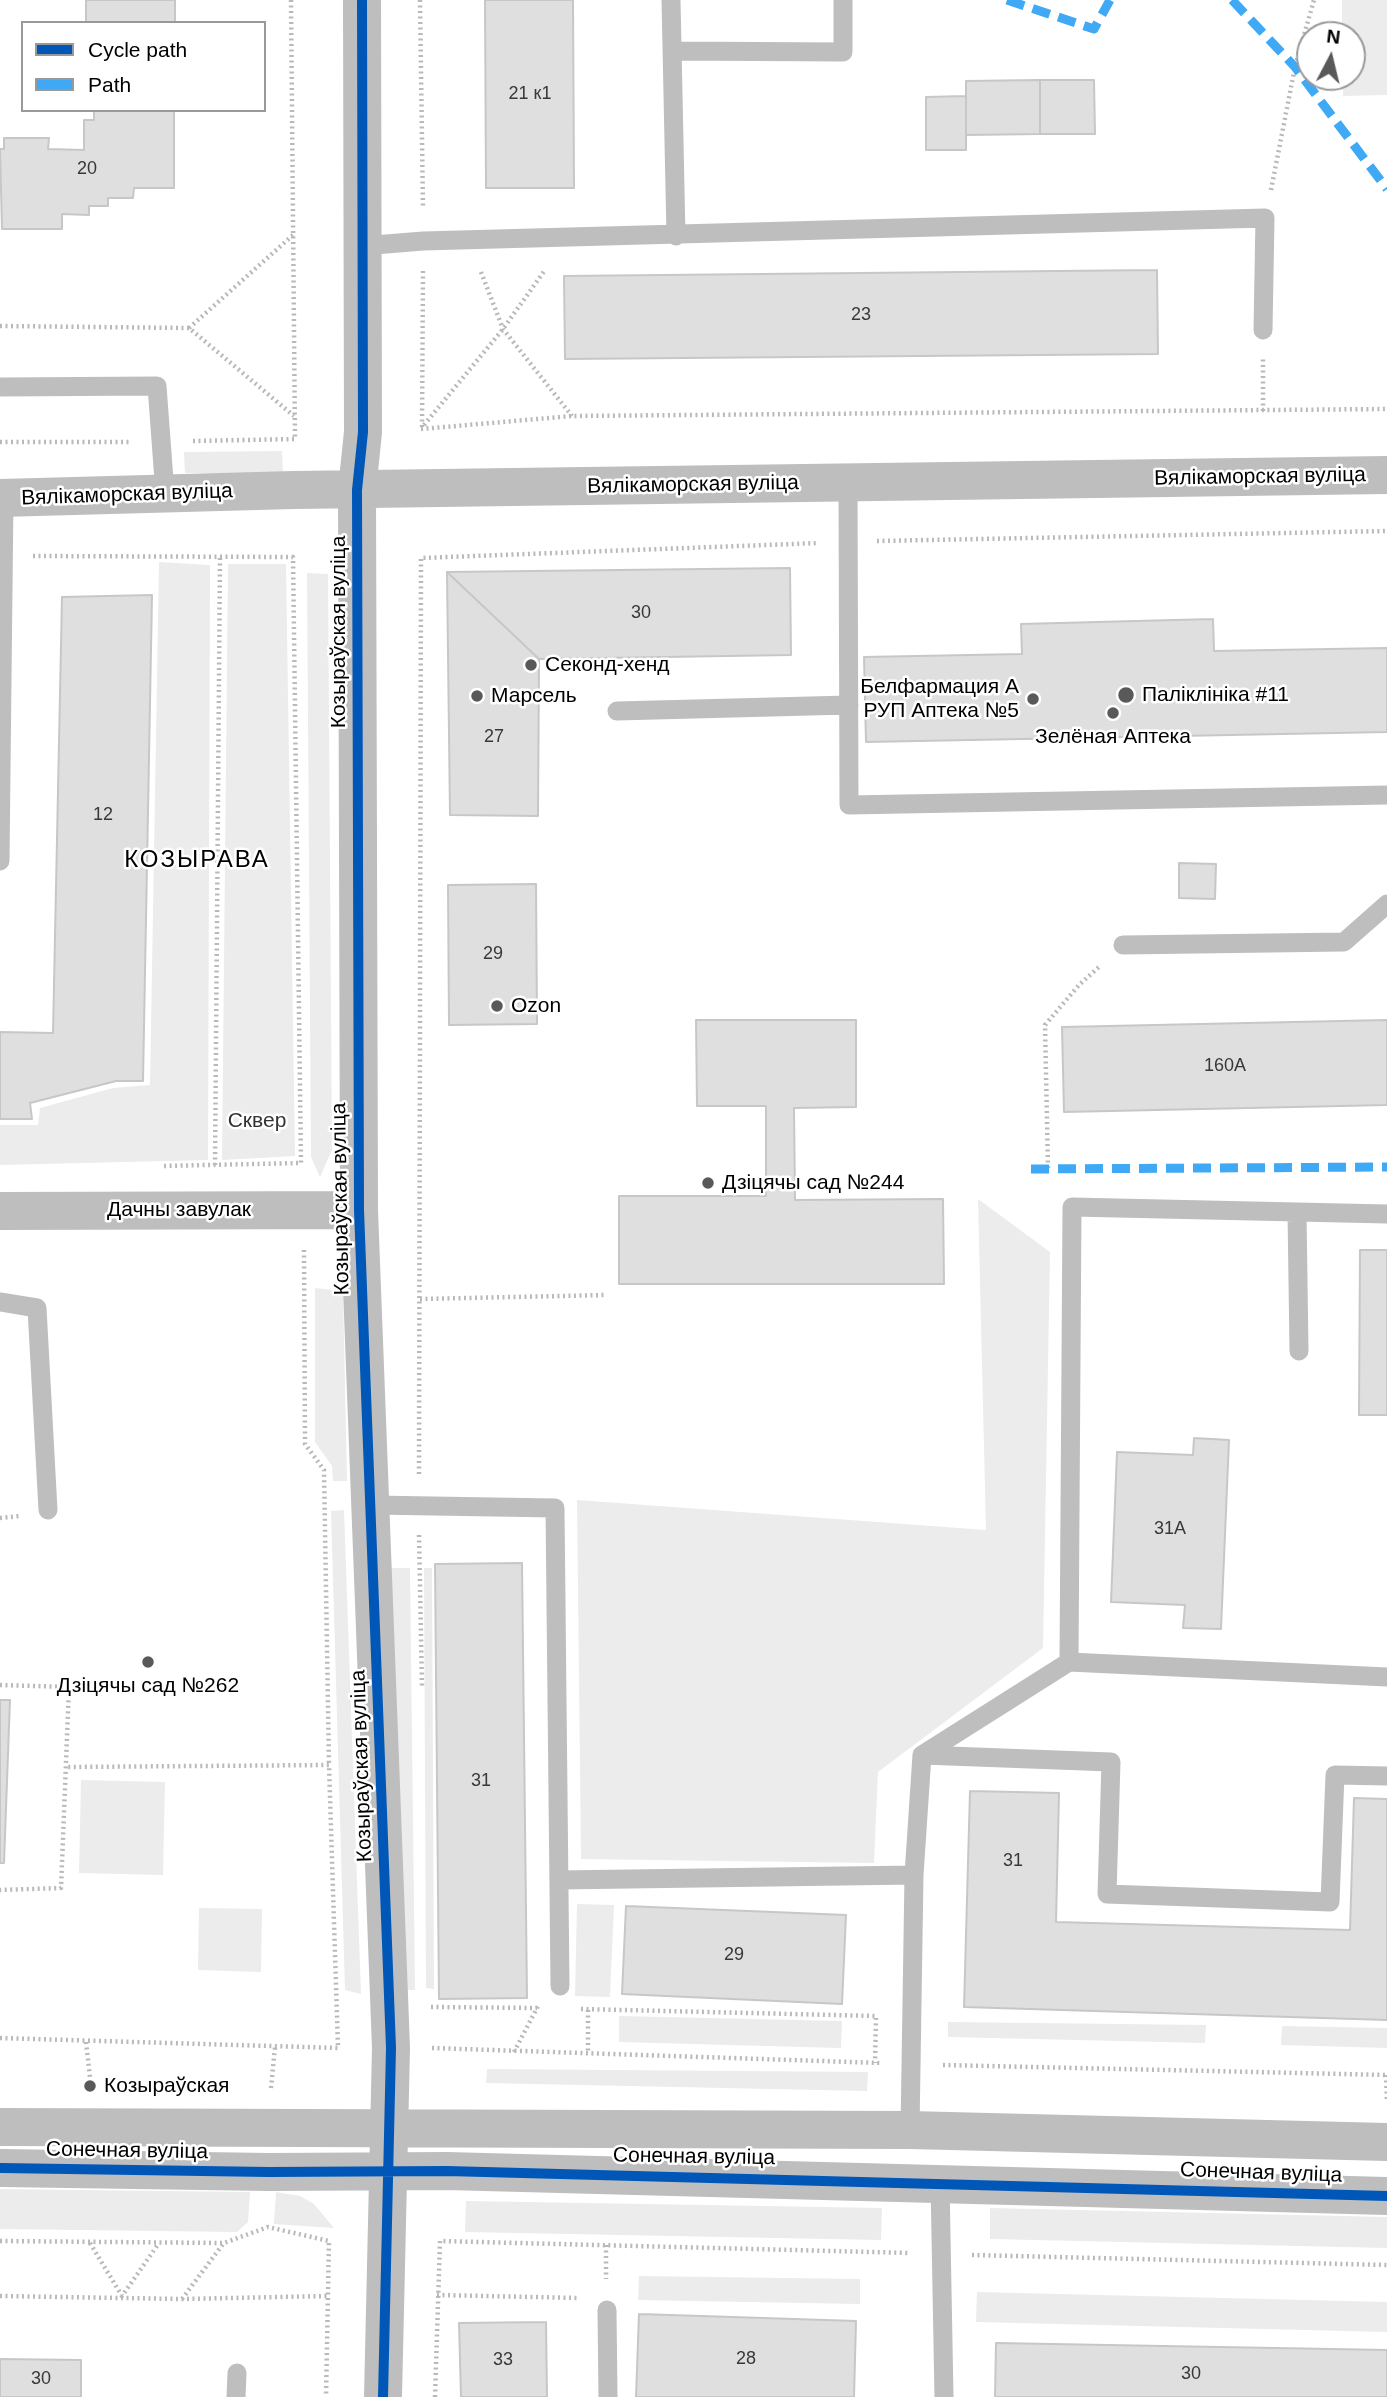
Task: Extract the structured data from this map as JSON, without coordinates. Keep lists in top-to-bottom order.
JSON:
{
  "streets": {
    "street": [
      "Вялікаморская вуліца",
      "Козыраўская вуліца",
      "Дачны завулак",
      "Сонечная вуліца"
    ]
  },
  "crossings": [
    ["Вялікаморская вуліца", "Козыраўская вуліца"],
    ["Козыраўская вуліца", "Дачны завулак"],
    ["Козыраўская вуліца", "Сонечная вуліца"]
  ],
  "districts": ["КОЗЫРАВА"],
  "parks": ["Сквер"],
  "places": [
    "Секонд-хенд",
    "Паліклініка #11",
    "Марсель",
    "Белфармация А РУП Аптека №5",
    "Зелёная Аптека",
    "Ozon",
    "Дзіцячы сад №244",
    "Дзіцячы сад №262",
    "Козыраўская"
  ],
  "house_numbers": [
    "21 к1",
    "20",
    "23",
    "30",
    "27",
    "12",
    "29",
    "160А",
    "31А",
    "31",
    "31",
    "29",
    "28",
    "33",
    "30",
    "30"
  ],
  "legend": ["Cycle path", "Path"],
  "north": "top"
}
